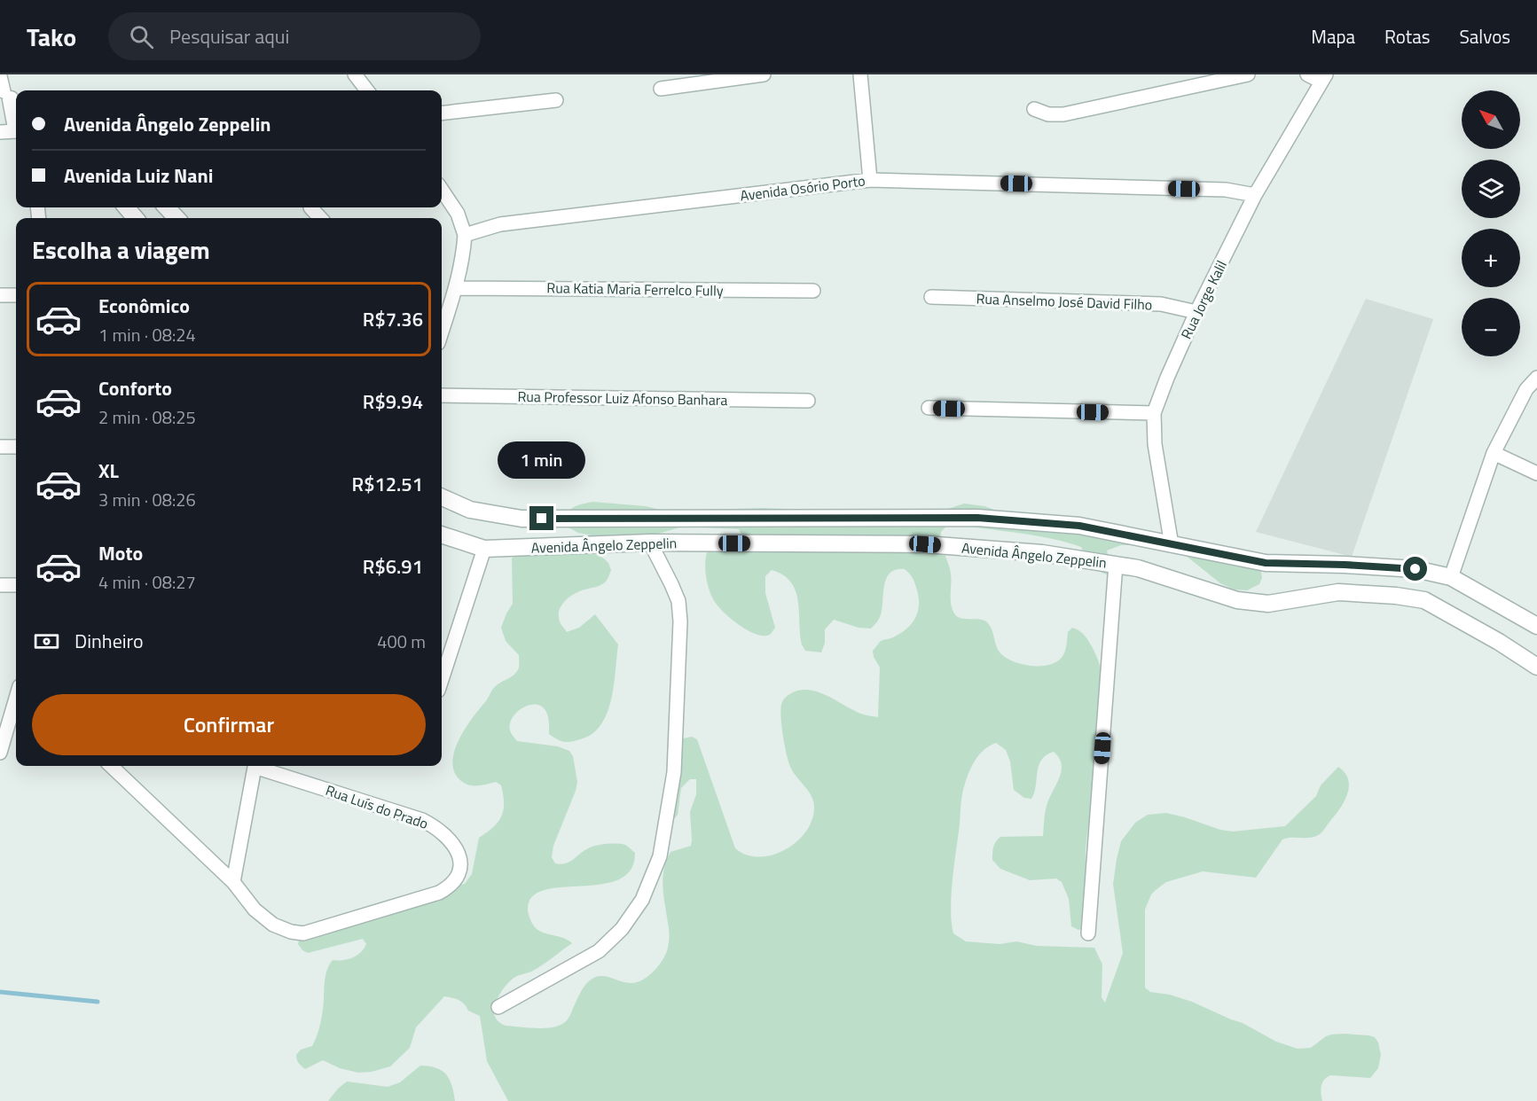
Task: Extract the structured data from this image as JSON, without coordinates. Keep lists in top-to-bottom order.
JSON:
{
  "streets": {
    "street": [
      "Avenida Osório Porto",
      "Rua Katia Maria Ferrelco Fully",
      "Rua Jorge Kalil",
      "Rua Anselmo José David Filho",
      "Rua Professor Luiz Afonso Banhara",
      "Avenida Ângelo Zeppelin",
      "Rua Luís do Prado"
    ]
  },
  "crossings": [
    ["Avenida Osório Porto", "Rua Jorge Kalil"],
    ["Rua Jorge Kalil", "Rua Anselmo José David Filho"]
  ],
  "north": "top left",
  "page": {
    "header": "Tako",
    "search": "Pesquisar aqui",
    "nav": ["Mapa", "Rotas", "Salvos"],
    "map_buttons": ["+", "−"],
    "banner": ["Avenida Ângelo Zeppelin", "Avenida Luiz Nani"],
    "heading": "Escolha a viagem",
    "list": [
      {
        "name": "Econômico",
        "note": "1 min · 08:24",
        "value": "R$7.36"
      },
      {
        "name": "Conforto",
        "note": "2 min · 08:25",
        "value": "R$9.94"
      },
      {
        "name": "XL",
        "note": "3 min · 08:26",
        "value": "R$12.51"
      },
      {
        "name": "Moto",
        "note": "4 min · 08:27",
        "value": "R$6.91"
      }
    ],
    "bubble": "1 min",
    "pay": ["Dinheiro", "400 m"],
    "buttons": "Confirmar"
  }
}
